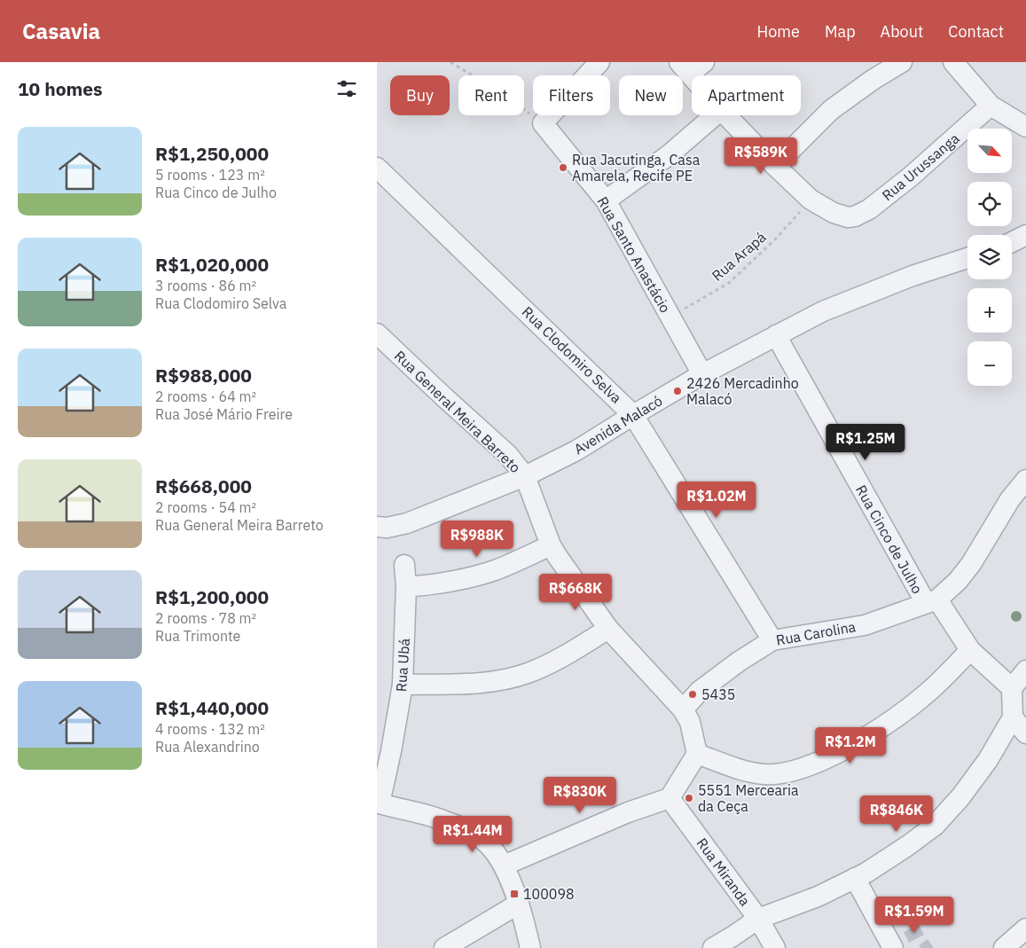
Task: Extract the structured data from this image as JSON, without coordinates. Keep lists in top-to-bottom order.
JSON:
{
  "streets": {
    "street": [
      "Rua Urussanga",
      "Rua Santo Anastácio",
      "Rua Clodomiro Selva",
      "Rua General Meira Barreto",
      "Avenida Malacó",
      "Rua Cinco de Julho",
      "Rua Carolina",
      "Rua Ubá",
      "Rua Miranda"
    ],
    "path": ["Rua Arapá"]
  },
  "crossings": [
    ["Rua Urussanga", "Rua Arapá"],
    ["Rua Santo Anastácio", "Rua Arapá"],
    ["Rua Santo Anastácio", "Avenida Malacó"],
    ["Rua Clodomiro Selva", "Avenida Malacó"],
    ["Rua Clodomiro Selva", "Rua Carolina"],
    ["Rua General Meira Barreto", "Avenida Malacó"],
    ["Rua General Meira Barreto", "Rua Carolina"],
    ["Avenida Malacó", "Rua Cinco de Julho"],
    ["Rua Cinco de Julho", "Rua Carolina"]
  ],
  "places": {
    "other": [
      "Rua Jacutinga, Casa Amarela, Recife PE",
      "2426 Mercadinho Malacó",
      "5435",
      "5551 Mercearia da Ceça"
    ],
    "transit": ["100098"]
  },
  "north": "bottom right",
  "page": {
    "header": "Casavia",
    "nav": [
      "Home",
      "Map",
      "About",
      "Contact"
    ],
    "heading": "10 homes",
    "chip": [
      "Buy",
      "Rent",
      "Filters",
      "New",
      "Apartment"
    ],
    "list": [
      {
        "name": "R$1,250,000",
        "note": "5 rooms · 123 m² · Rua Cinco de Julho"
      },
      {
        "name": "R$1,020,000",
        "note": "3 rooms · 86 m² · Rua Clodomiro Selva"
      },
      {
        "name": "R$988,000",
        "note": "2 rooms · 64 m² · Rua José Mário Freire"
      },
      {
        "name": "R$668,000",
        "note": "2 rooms · 54 m² · Rua General Meira Barreto"
      },
      {
        "name": "R$1,200,000",
        "note": "2 rooms · 78 m² · Rua Trimonte"
      },
      {
        "name": "R$1,440,000",
        "note": "4 rooms · 132 m² · Rua Alexandrino"
      }
    ],
    "map_buttons": ["+", "−"],
    "price": [
      "R$589K",
      "R$1.25M",
      "R$1.02M",
      "R$988K",
      "R$668K",
      "R$1.2M",
      "R$830K",
      "R$846K",
      "R$1.44M",
      "R$1.59M"
    ]
  }
}
